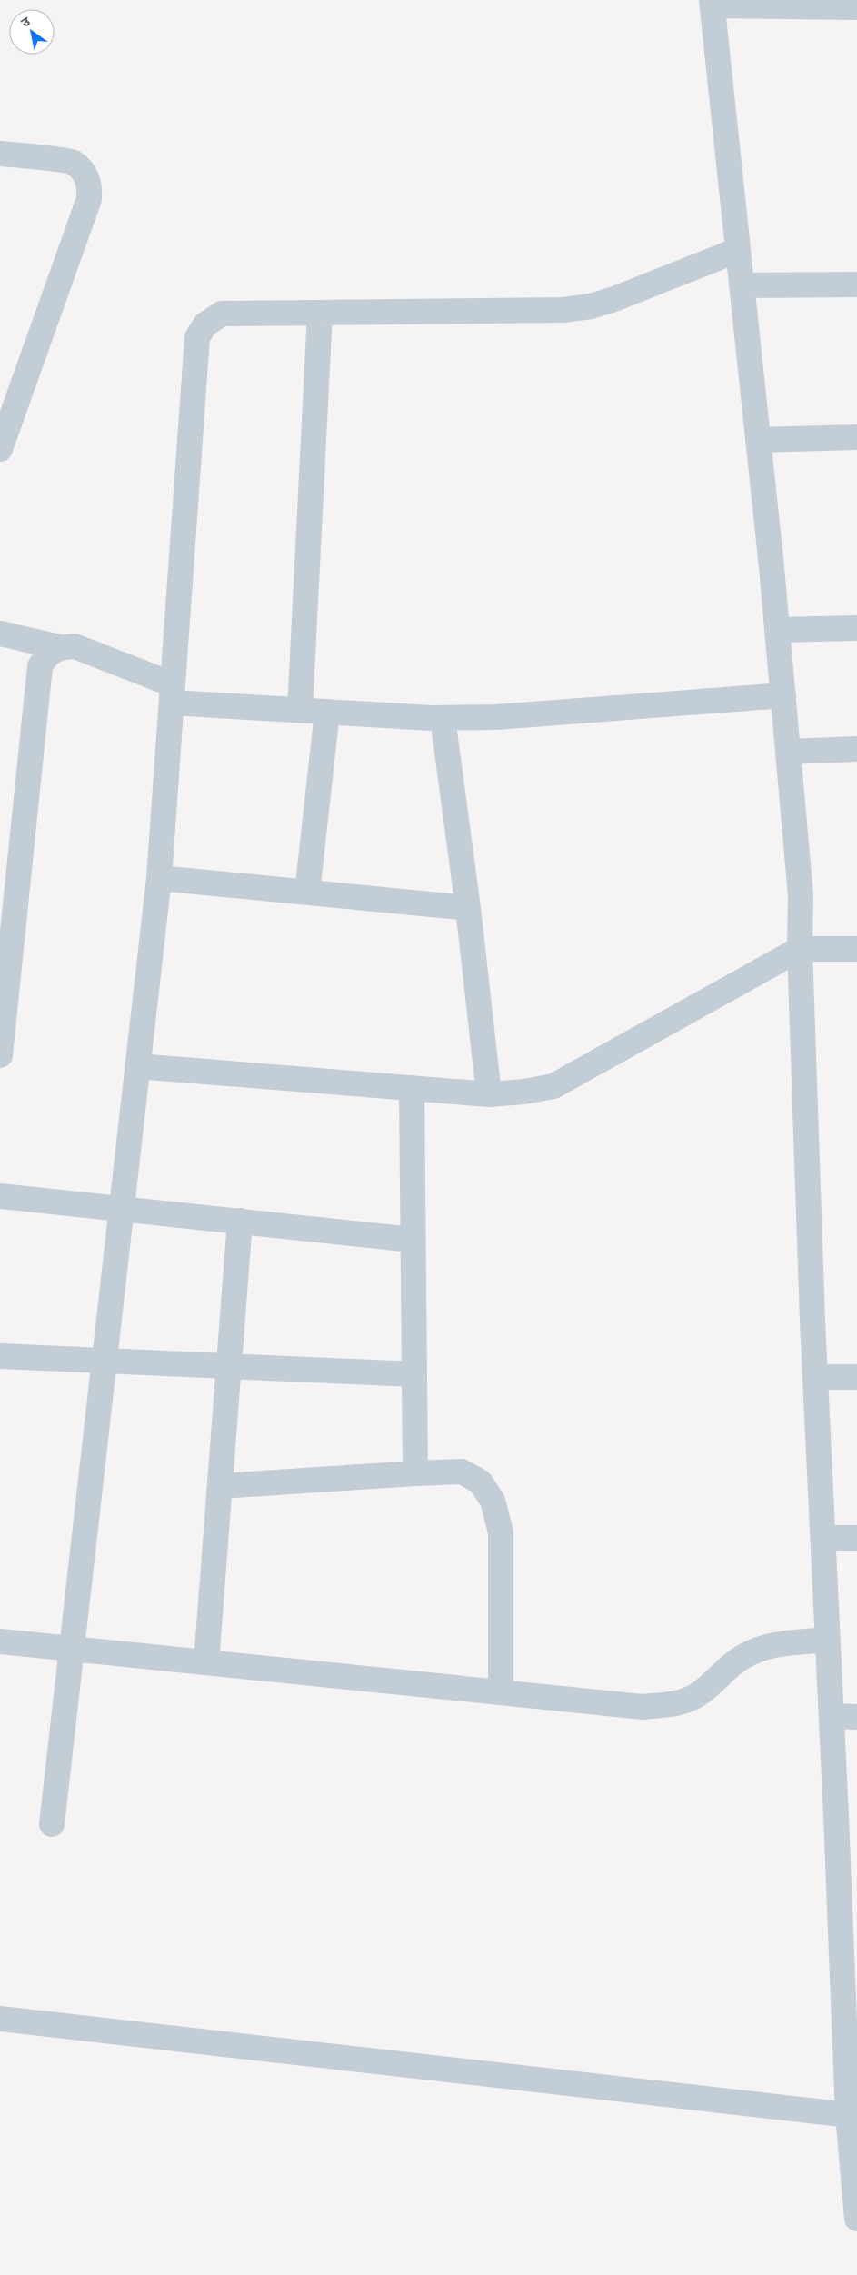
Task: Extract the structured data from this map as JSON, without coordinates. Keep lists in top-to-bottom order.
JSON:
{
  "north": "top left"
}
